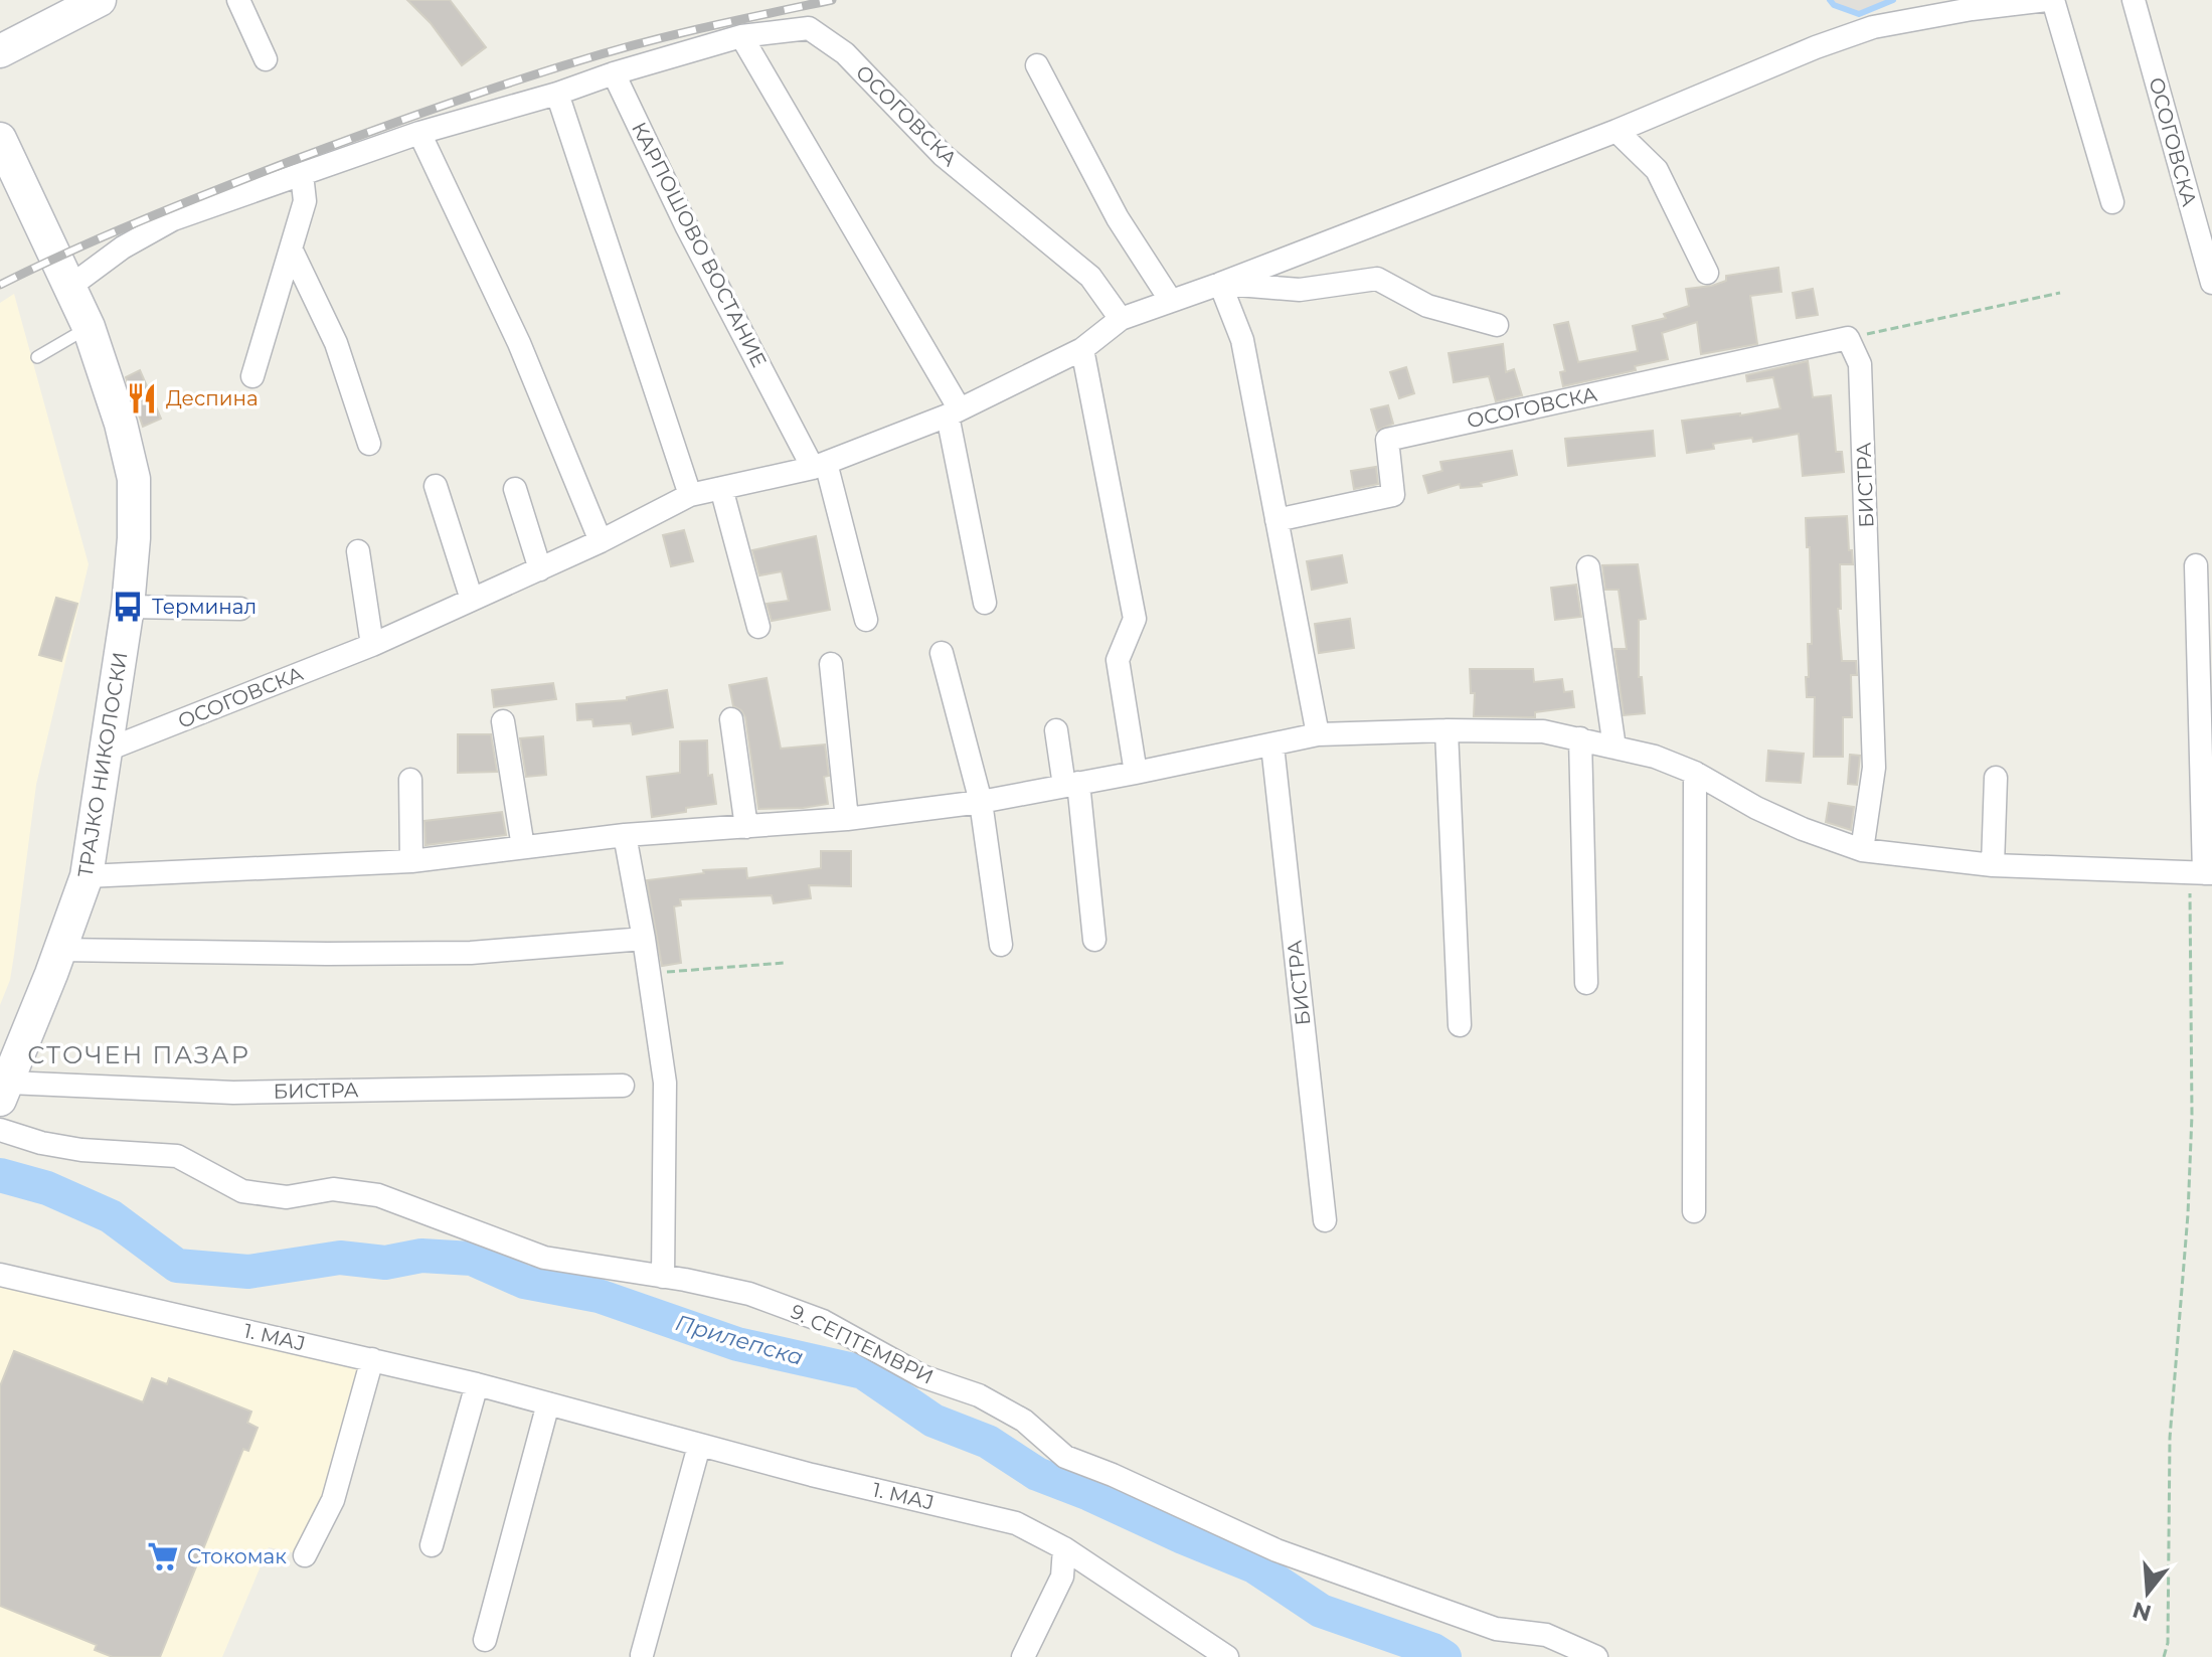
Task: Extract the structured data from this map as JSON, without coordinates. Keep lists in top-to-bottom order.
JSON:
{
  "streets": {
    "main road": ["ТРАЈКО НИКОЛОСКИ"],
    "street": [
      "ОСОГОВСКА",
      "КАРПОШОВО ВОСТАНИЕ",
      "БИСТРА",
      "1. МАЈ",
      "9. СЕПТЕМВРИ"
    ]
  },
  "crossings": [
    ["ОСОГОВСКА", "КАРПОШОВО ВОСТАНИЕ"],
    ["ОСОГОВСКА", "БИСТРА"],
    ["ОСОГОВСКА", "ТРАЈКО НИКОЛОСКИ"],
    ["БИСТРА", "ТРАЈКО НИКОЛОСКИ"]
  ],
  "districts": ["СТОЧЕН ПАЗАР"],
  "water": ["Прилепска"],
  "places": {
    "restaurant": ["Деспина"],
    "bus stop": ["Терминал"],
    "supermarket": ["Стокомак"]
  },
  "north": "bottom"
}
